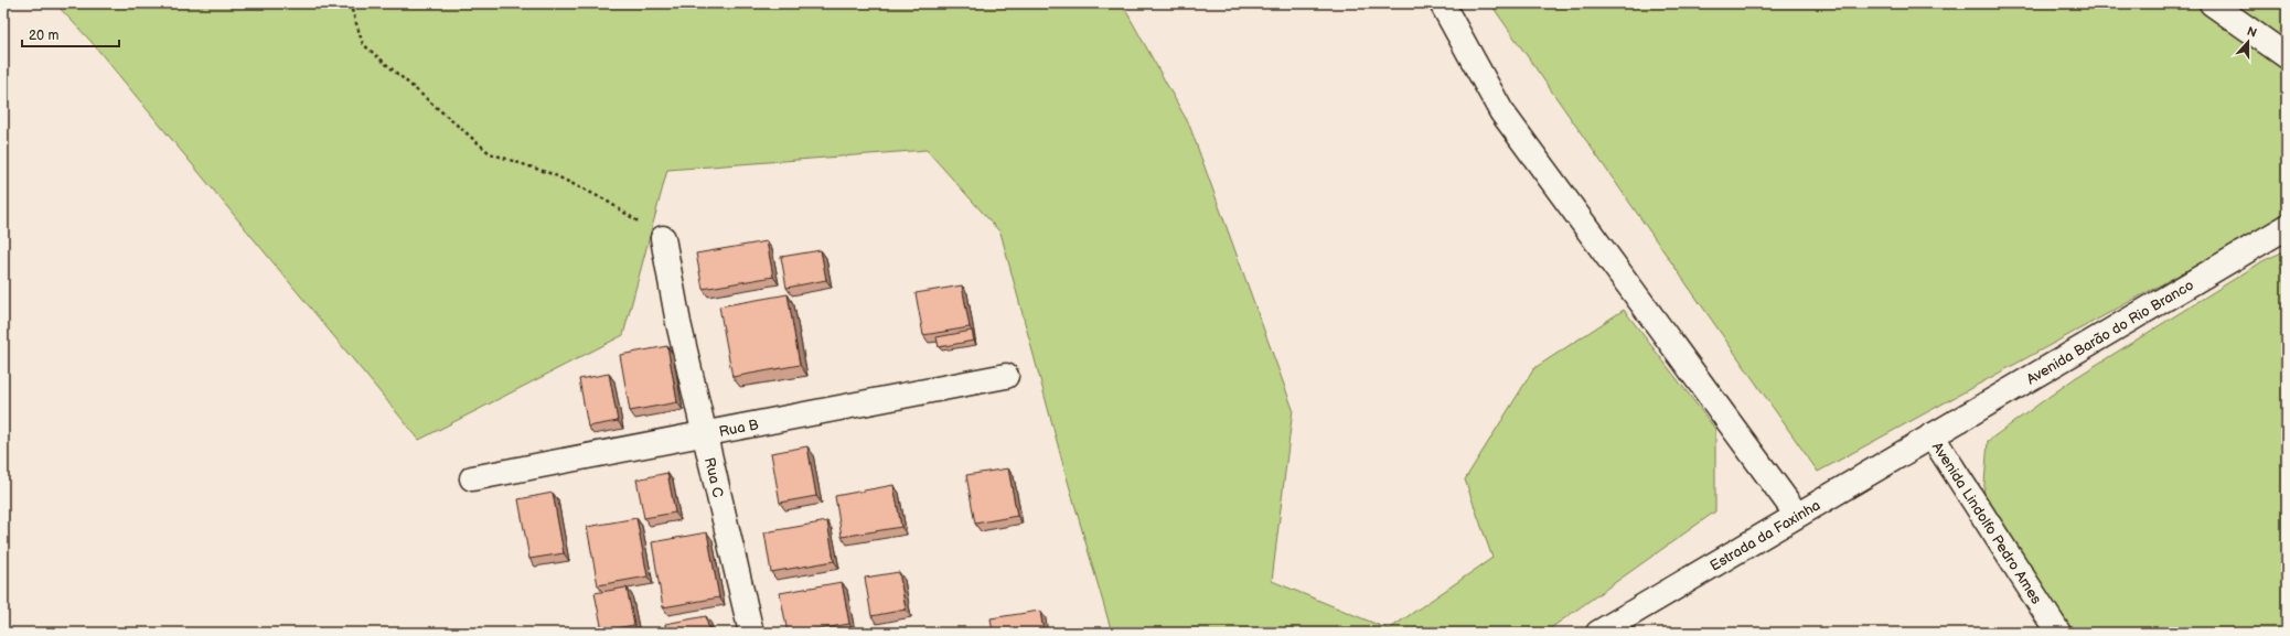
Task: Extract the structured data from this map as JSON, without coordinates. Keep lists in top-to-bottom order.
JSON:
{
  "streets": {
    "street": [
      "Avenida Barão do Rio Branco",
      "Rua B",
      "Rua C",
      "Avenida Lindolfo Pedro Ames",
      "Estrada da Faxinha"
    ]
  },
  "crossings": [
    ["Avenida Barão do Rio Branco", "Avenida Lindolfo Pedro Ames"],
    ["Avenida Barão do Rio Branco", "Estrada da Faxinha"],
    ["Rua B", "Rua C"],
    ["Avenida Lindolfo Pedro Ames", "Estrada da Faxinha"]
  ],
  "scale_bar": "20 m",
  "north": "top"
}
